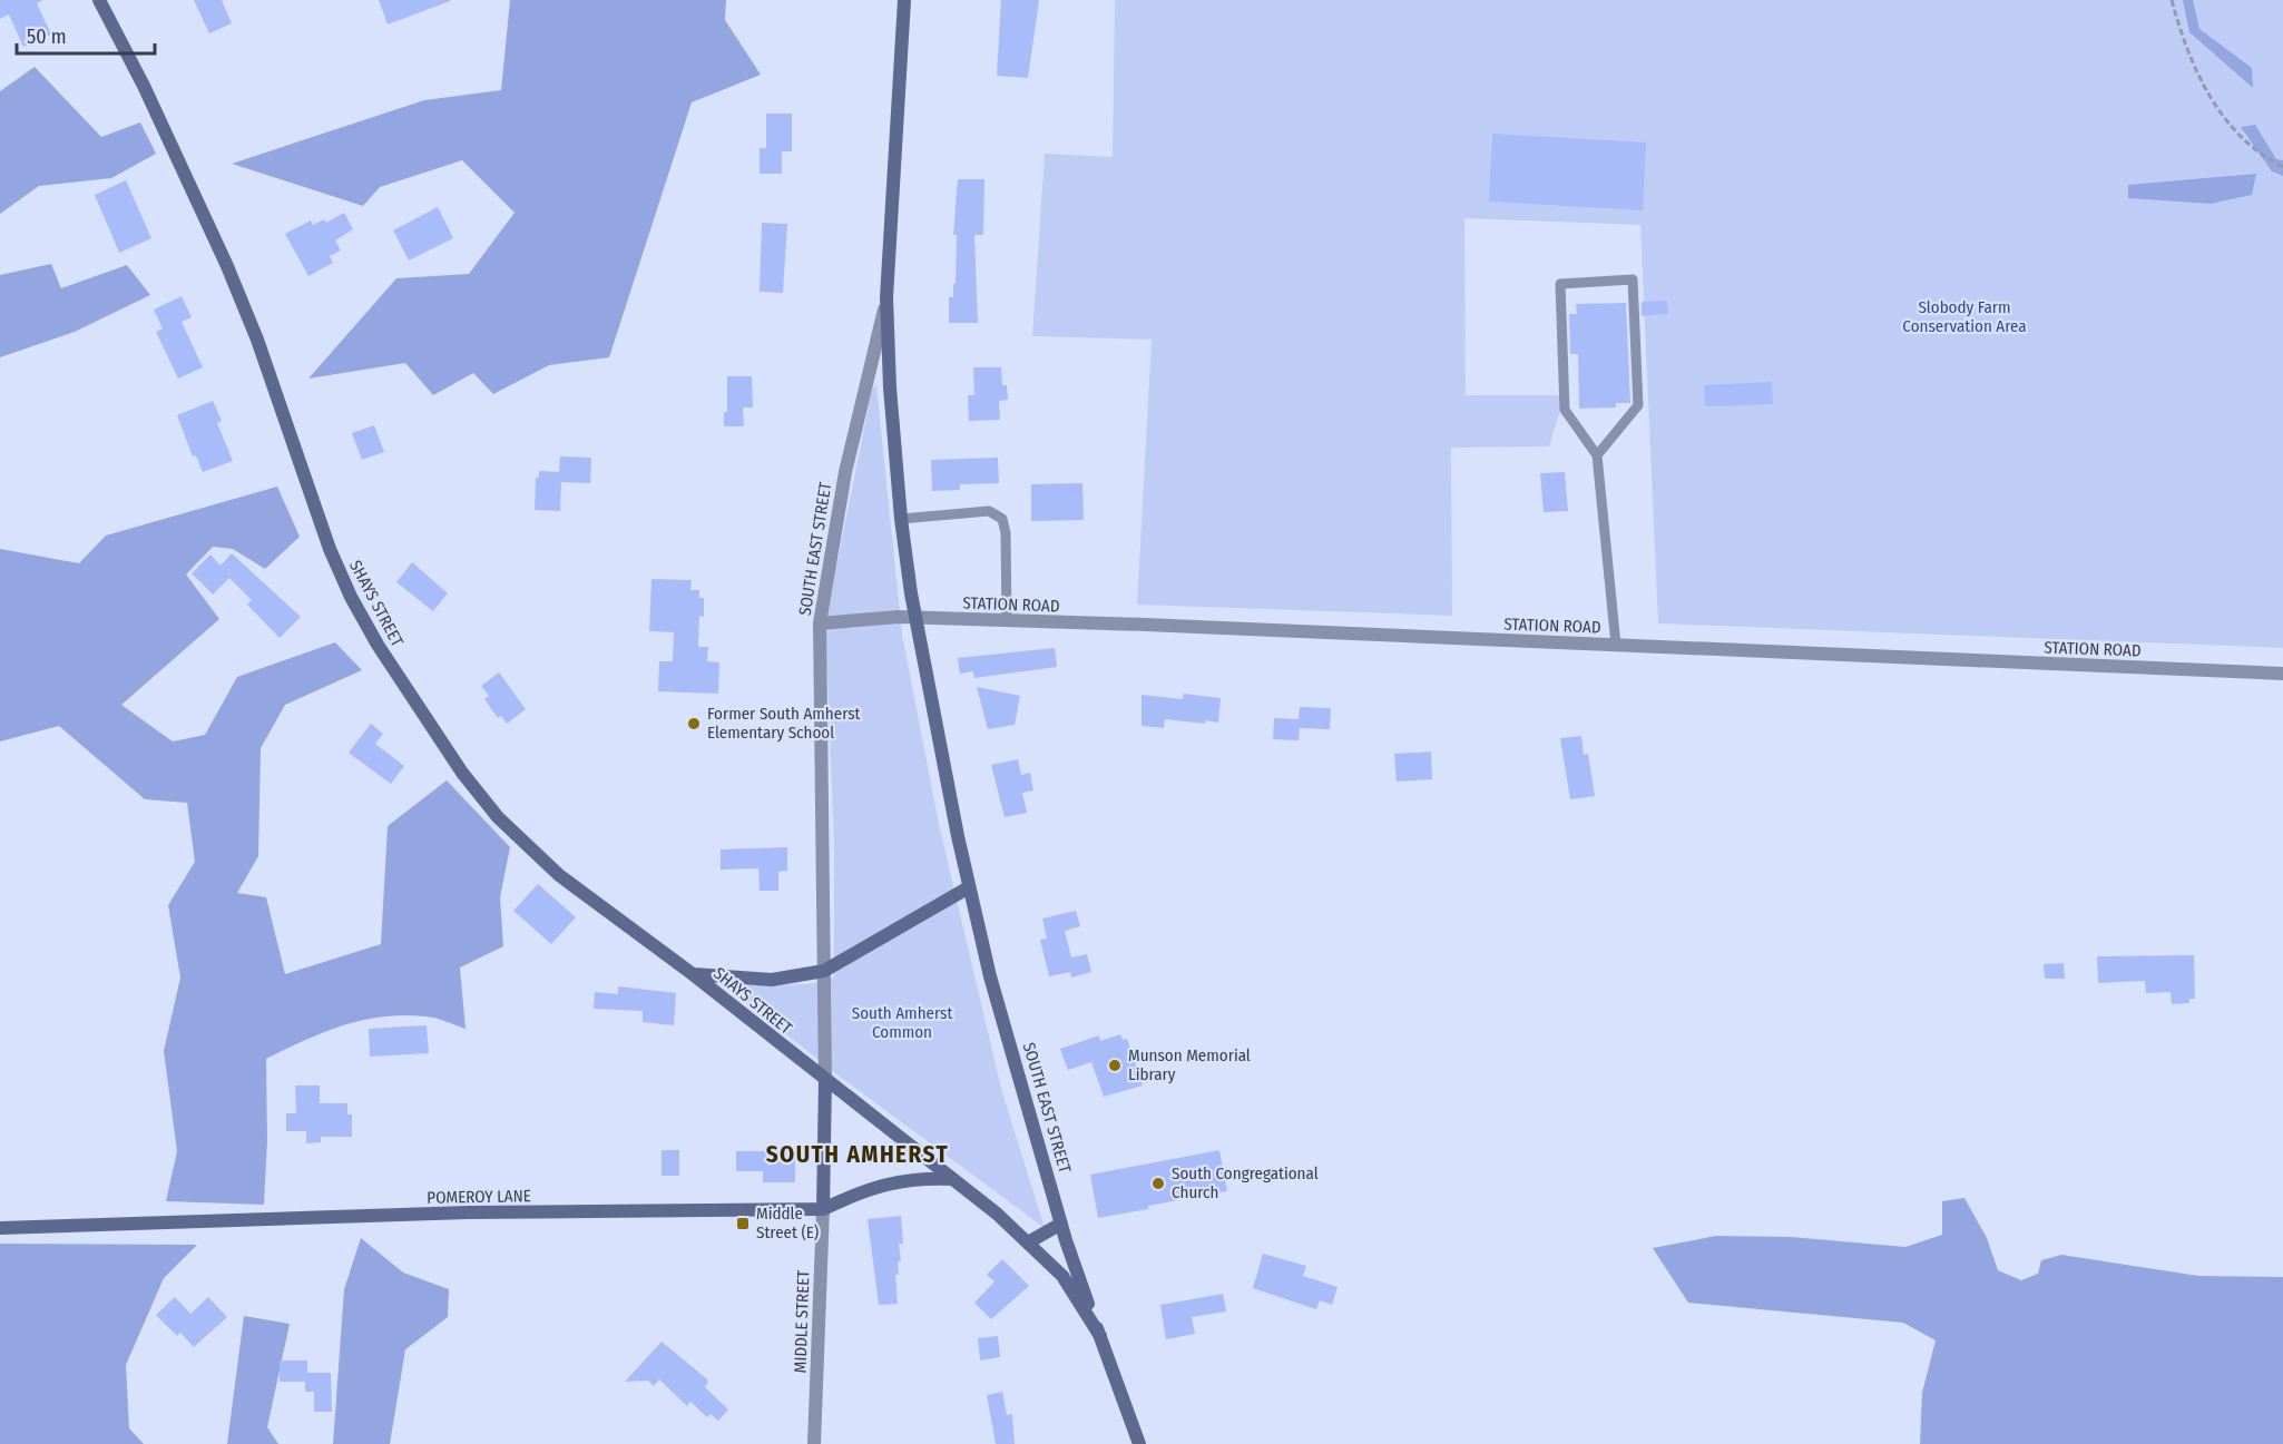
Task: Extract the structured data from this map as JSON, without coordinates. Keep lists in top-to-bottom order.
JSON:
{
  "streets": {
    "main road": [
      "SOUTH EAST STREET",
      "SHAYS STREET",
      "POMEROY LANE",
      "MIDDLE STREET"
    ],
    "street": ["STATION ROAD"]
  },
  "crossings": [
    ["SOUTH EAST STREET", "SHAYS STREET"],
    ["SOUTH EAST STREET", "STATION ROAD"],
    ["SOUTH EAST STREET", "POMEROY LANE"],
    ["SOUTH EAST STREET", "MIDDLE STREET"],
    ["SHAYS STREET", "MIDDLE STREET"],
    ["POMEROY LANE", "MIDDLE STREET"]
  ],
  "districts": ["SOUTH AMHERST"],
  "parks": ["Slobody Farm Conservation Area", "South Amherst Common"],
  "places": {
    "other": ["Former South Amherst Elementary School", "Munson Memorial Library", "South Congregational Church"],
    "transit": ["Middle Street (E)"]
  },
  "scale_bar": "50 m"
}
